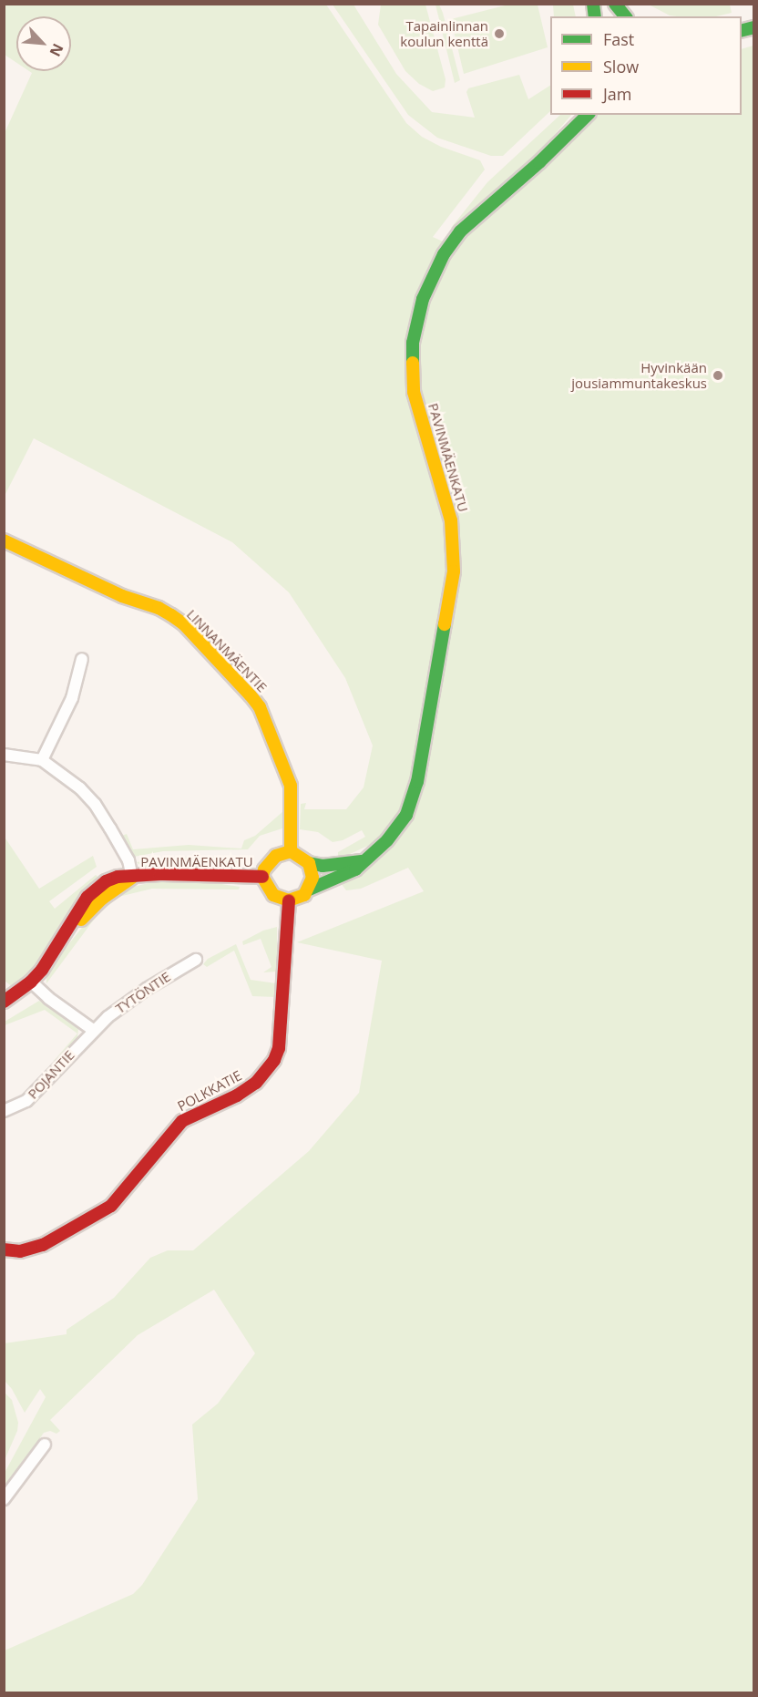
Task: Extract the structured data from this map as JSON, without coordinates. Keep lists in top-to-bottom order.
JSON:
{
  "streets": {
    "street": [
      "PAVINMÄENKATU",
      "LINNANMÄENTIE",
      "TYTÖNTIE",
      "POJANTIE",
      "POLKKATIE"
    ]
  },
  "crossings": [
    ["PAVINMÄENKATU", "LINNANMÄENTIE"],
    ["PAVINMÄENKATU", "POLKKATIE"],
    ["LINNANMÄENTIE", "POLKKATIE"],
    ["TYTÖNTIE", "POJANTIE"]
  ],
  "places": ["Tapainlinnan koulun kenttä", "Hyvinkään jousiammuntakeskus"],
  "legend": ["Fast", "Slow", "Jam"],
  "north": "bottom right"
}
